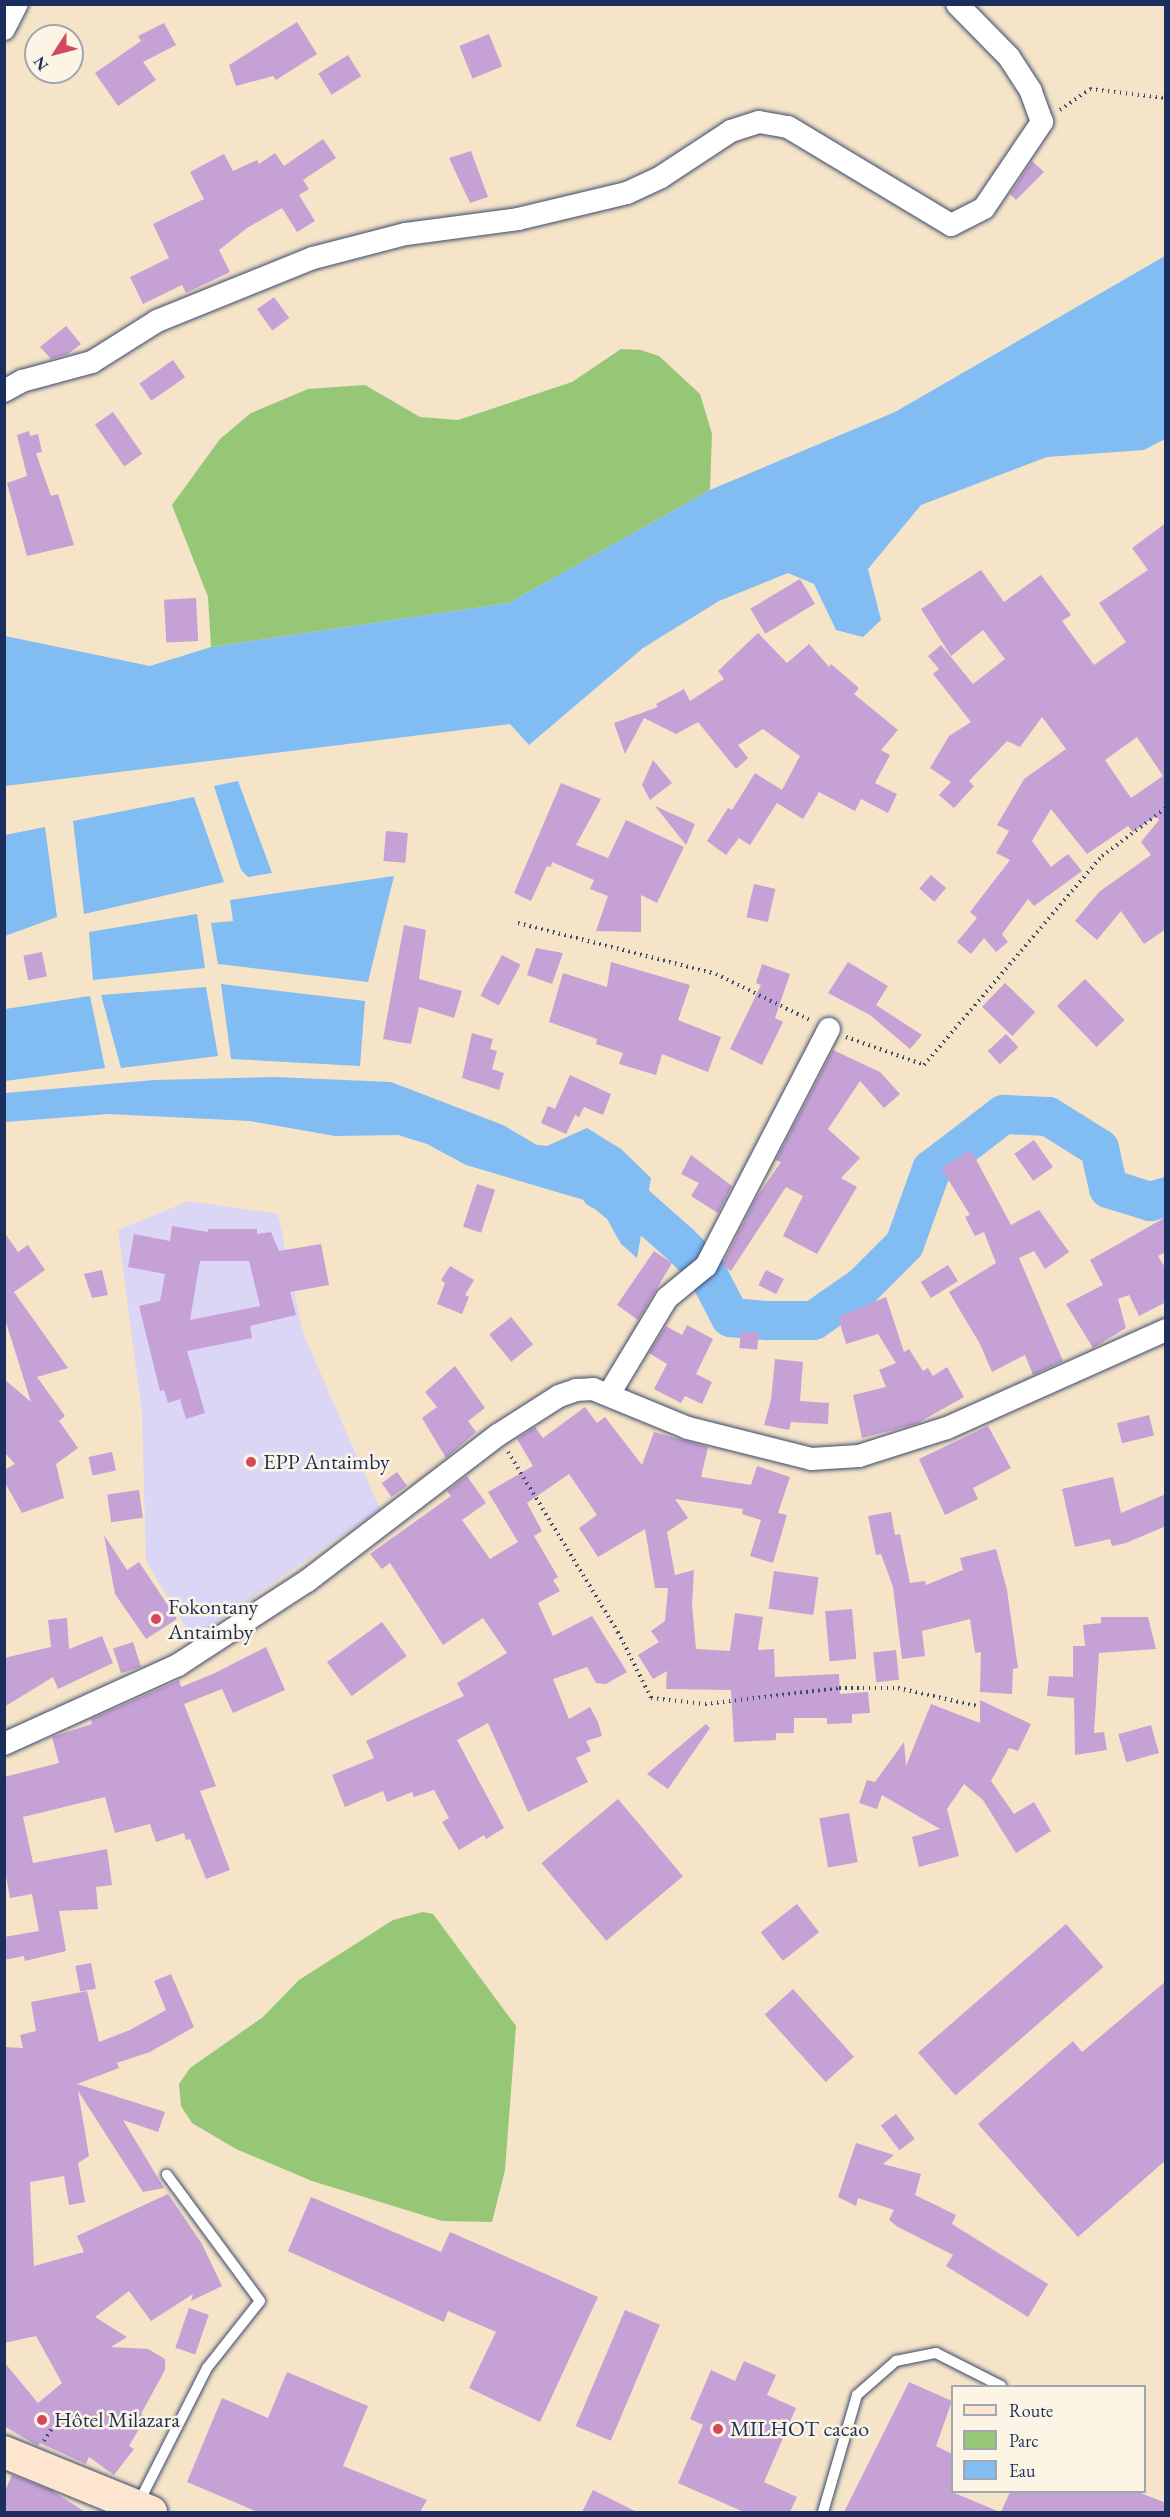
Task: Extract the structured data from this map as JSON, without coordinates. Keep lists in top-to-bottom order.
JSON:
{
  "places": [
    "EPP Antaimby",
    "Fokontany Antaimby",
    "Hôtel Milazara",
    "MILHOT cacao"
  ],
  "legend": ["Route", "Parc", "Eau"],
  "north": "bottom left"
}
